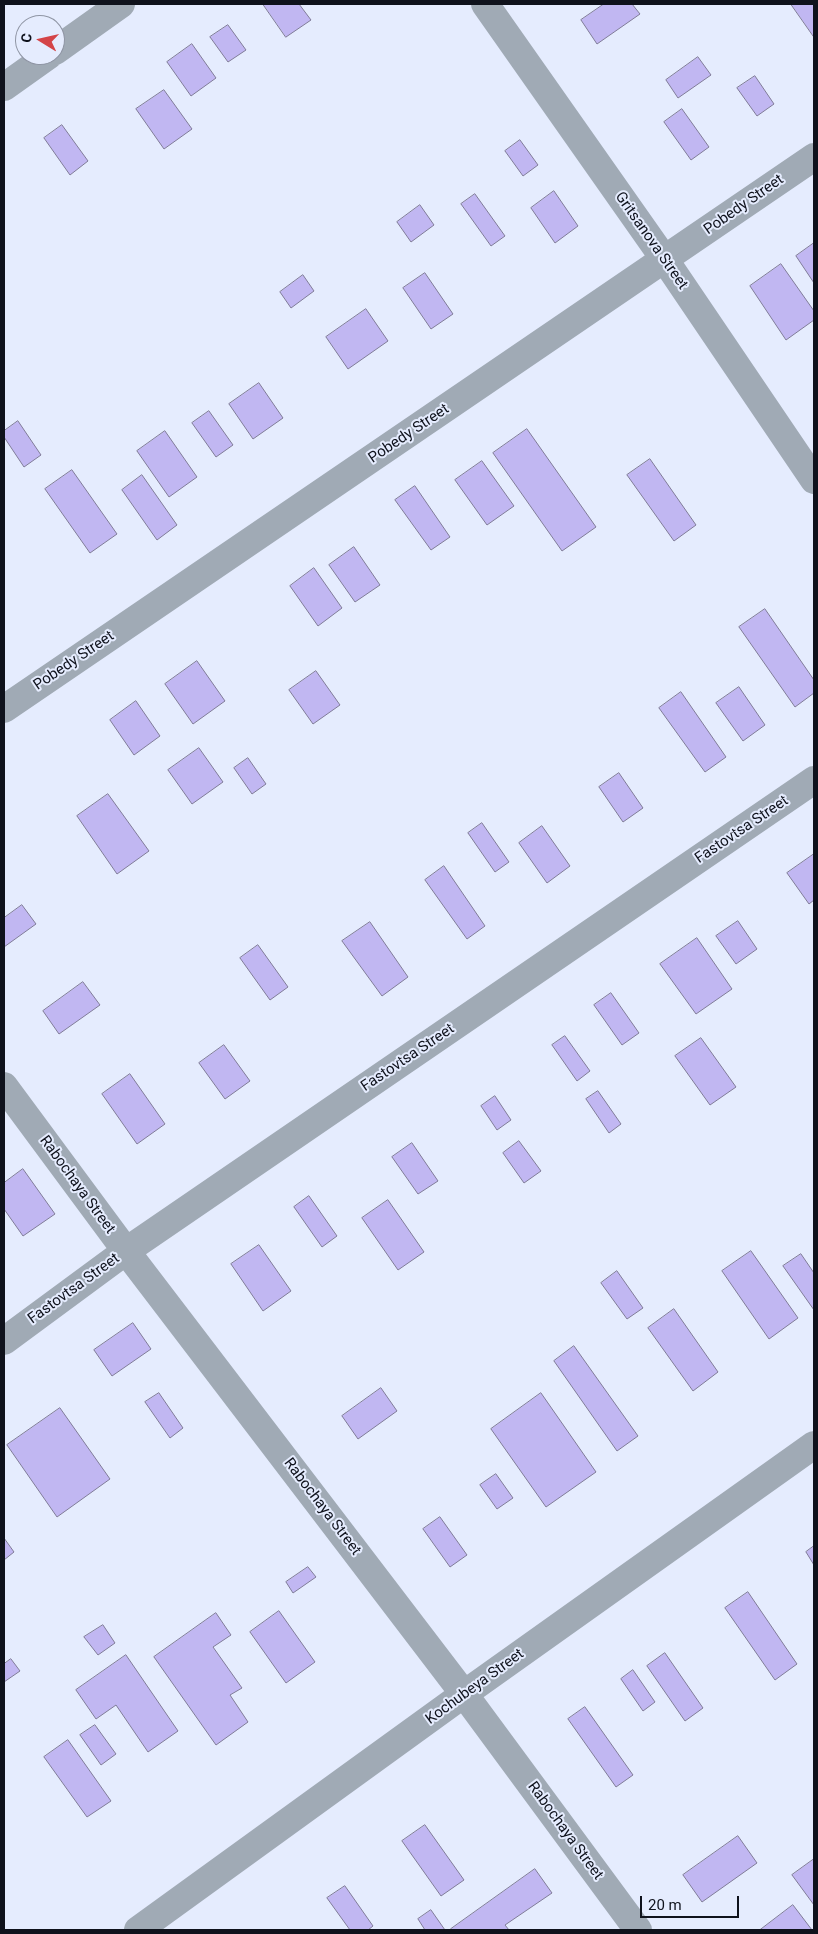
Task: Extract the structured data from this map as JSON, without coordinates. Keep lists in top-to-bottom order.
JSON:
{
  "streets": {
    "street": [
      "Pobedy Street",
      "Gritsanova Street",
      "Fastovtsa Street",
      "Rabochaya Street",
      "Kochubeya Street"
    ]
  },
  "crossings": [
    ["Pobedy Street", "Gritsanova Street"],
    ["Fastovtsa Street", "Rabochaya Street"],
    ["Rabochaya Street", "Kochubeya Street"]
  ],
  "scale_bar": "20 m",
  "north": "left"
}
